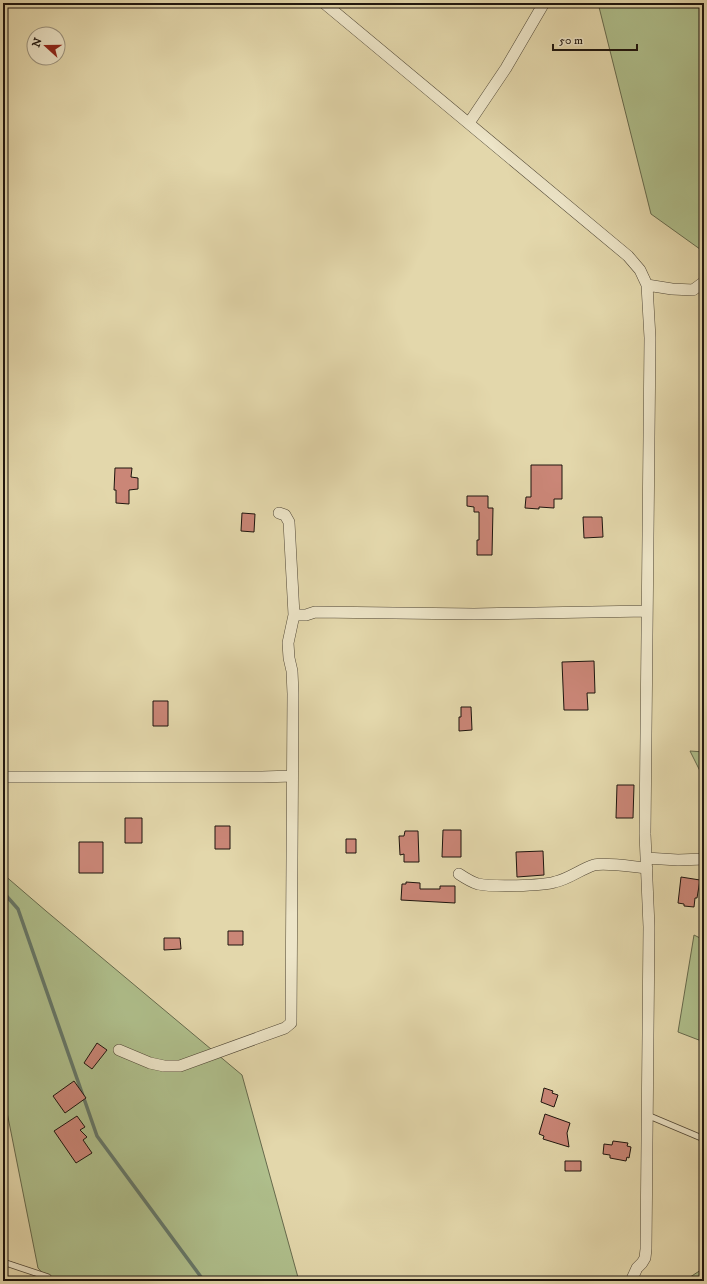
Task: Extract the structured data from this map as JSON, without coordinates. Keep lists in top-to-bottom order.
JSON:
{
  "scale_bar": "50 m",
  "north": "left"
}
